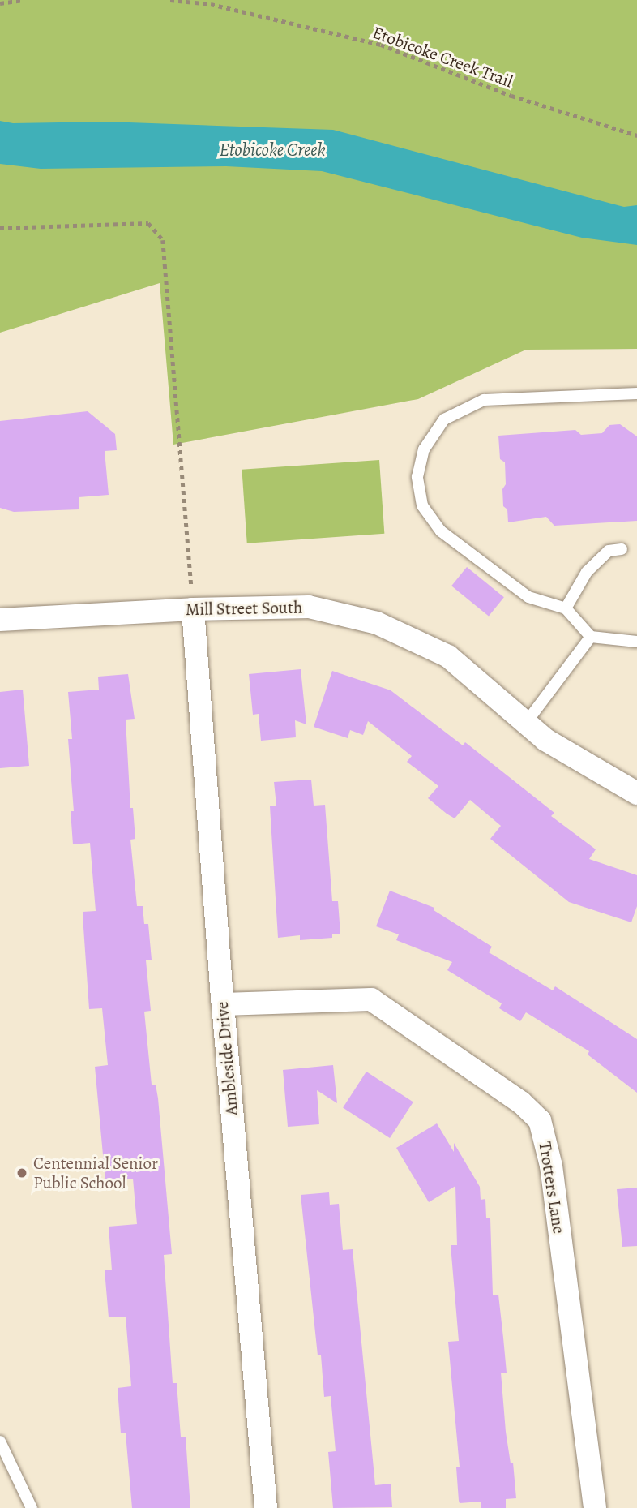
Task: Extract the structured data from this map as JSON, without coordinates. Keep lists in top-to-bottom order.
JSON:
{
  "streets": {
    "street": ["Mill Street South", "Ambleside Drive", "Trotters Lane"],
    "path": ["Etobicoke Creek Trail"]
  },
  "crossings": [
    ["Mill Street South", "Ambleside Drive"],
    ["Ambleside Drive", "Trotters Lane"]
  ],
  "water": ["Etobicoke Creek"],
  "places": ["Centennial Senior Public School"]
}
